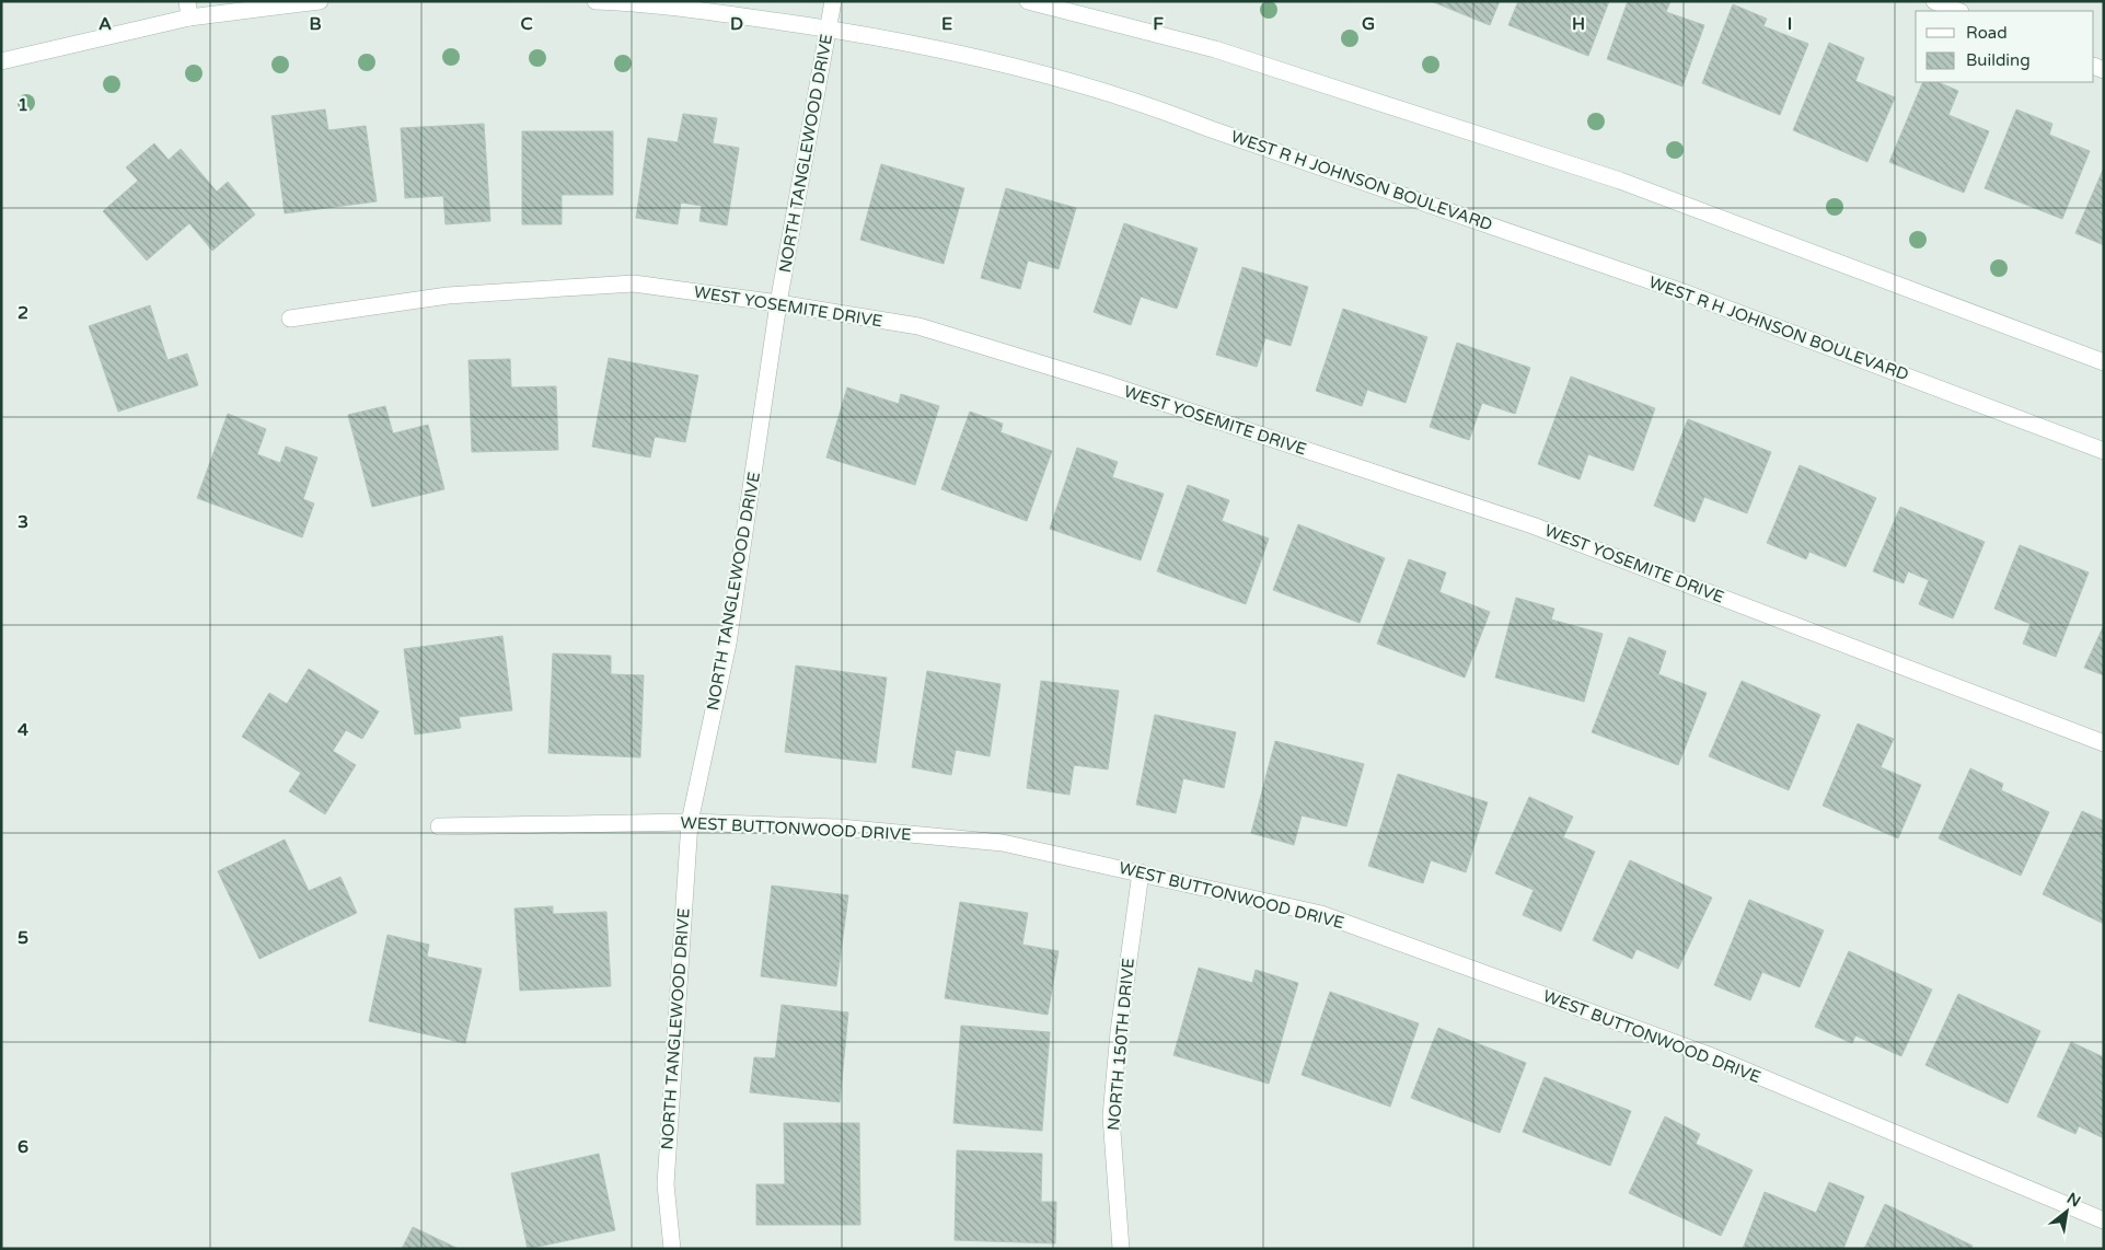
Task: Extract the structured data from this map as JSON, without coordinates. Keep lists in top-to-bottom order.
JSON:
{
  "streets": {
    "street": [
      "NORTH TANGLEWOOD DRIVE",
      "WEST R H JOHNSON BOULEVARD",
      "WEST YOSEMITE DRIVE",
      "WEST BUTTONWOOD DRIVE",
      "NORTH 150TH DRIVE"
    ]
  },
  "crossings": [
    ["NORTH TANGLEWOOD DRIVE", "WEST R H JOHNSON BOULEVARD"],
    ["NORTH TANGLEWOOD DRIVE", "WEST YOSEMITE DRIVE"],
    ["NORTH TANGLEWOOD DRIVE", "WEST BUTTONWOOD DRIVE"],
    ["WEST BUTTONWOOD DRIVE", "NORTH 150TH DRIVE"]
  ],
  "legend": ["Road", "Building"],
  "north": "top right",
  "grid": {
    "columns": [
      "A",
      "B",
      "C",
      "D",
      "E",
      "F",
      "G",
      "H",
      "I"
    ],
    "rows": [
      "1",
      "2",
      "3",
      "4",
      "5",
      "6"
    ]
  }
}
